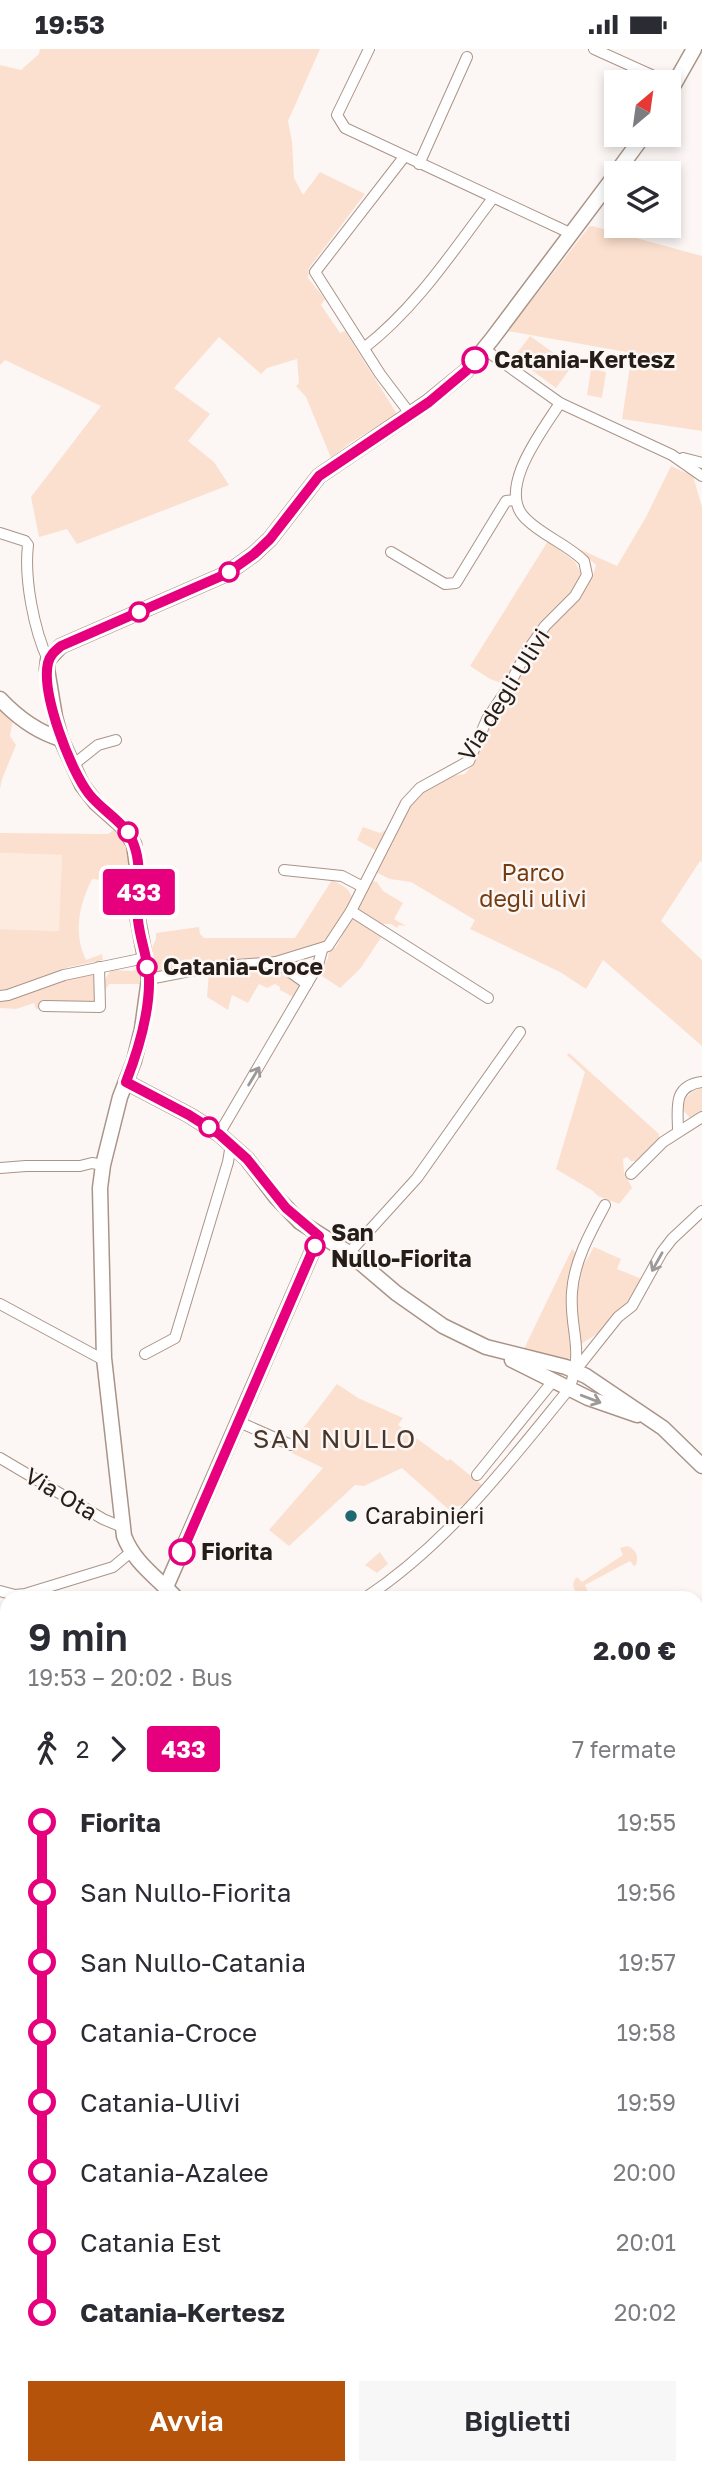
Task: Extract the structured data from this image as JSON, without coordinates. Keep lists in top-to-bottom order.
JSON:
{
  "streets": {
    "street": ["Via degli Ulivi", "Via Ota"]
  },
  "districts": ["SAN NULLO"],
  "parks": ["Parco degli ulivi"],
  "places": [
    "Catania-Kertesz",
    "Catania-Croce",
    "San Nullo-Fiorita",
    "Carabinieri",
    "Fiorita"
  ],
  "lines": ["bus line 433"],
  "north": "top right",
  "page": {
    "status": "19:53",
    "on_map": "433",
    "heading": ["9 min", "19:53 – 20:02 · Bus", "2.00 €"],
    "legs": ["2", "433", "7 fermate"],
    "list": [
      {
        "name": "Fiorita",
        "value": "19:55"
      },
      {
        "name": "San Nullo-Fiorita",
        "value": "19:56"
      },
      {
        "name": "San Nullo-Catania",
        "value": "19:57"
      },
      {
        "name": "Catania-Croce",
        "value": "19:58"
      },
      {
        "name": "Catania-Ulivi",
        "value": "19:59"
      },
      {
        "name": "Catania-Azalee",
        "value": "20:00"
      },
      {
        "name": "Catania Est",
        "value": "20:01"
      },
      {
        "name": "Catania-Kertesz",
        "value": "20:02"
      }
    ],
    "buttons": ["Avvia", "Biglietti"]
  }
}
